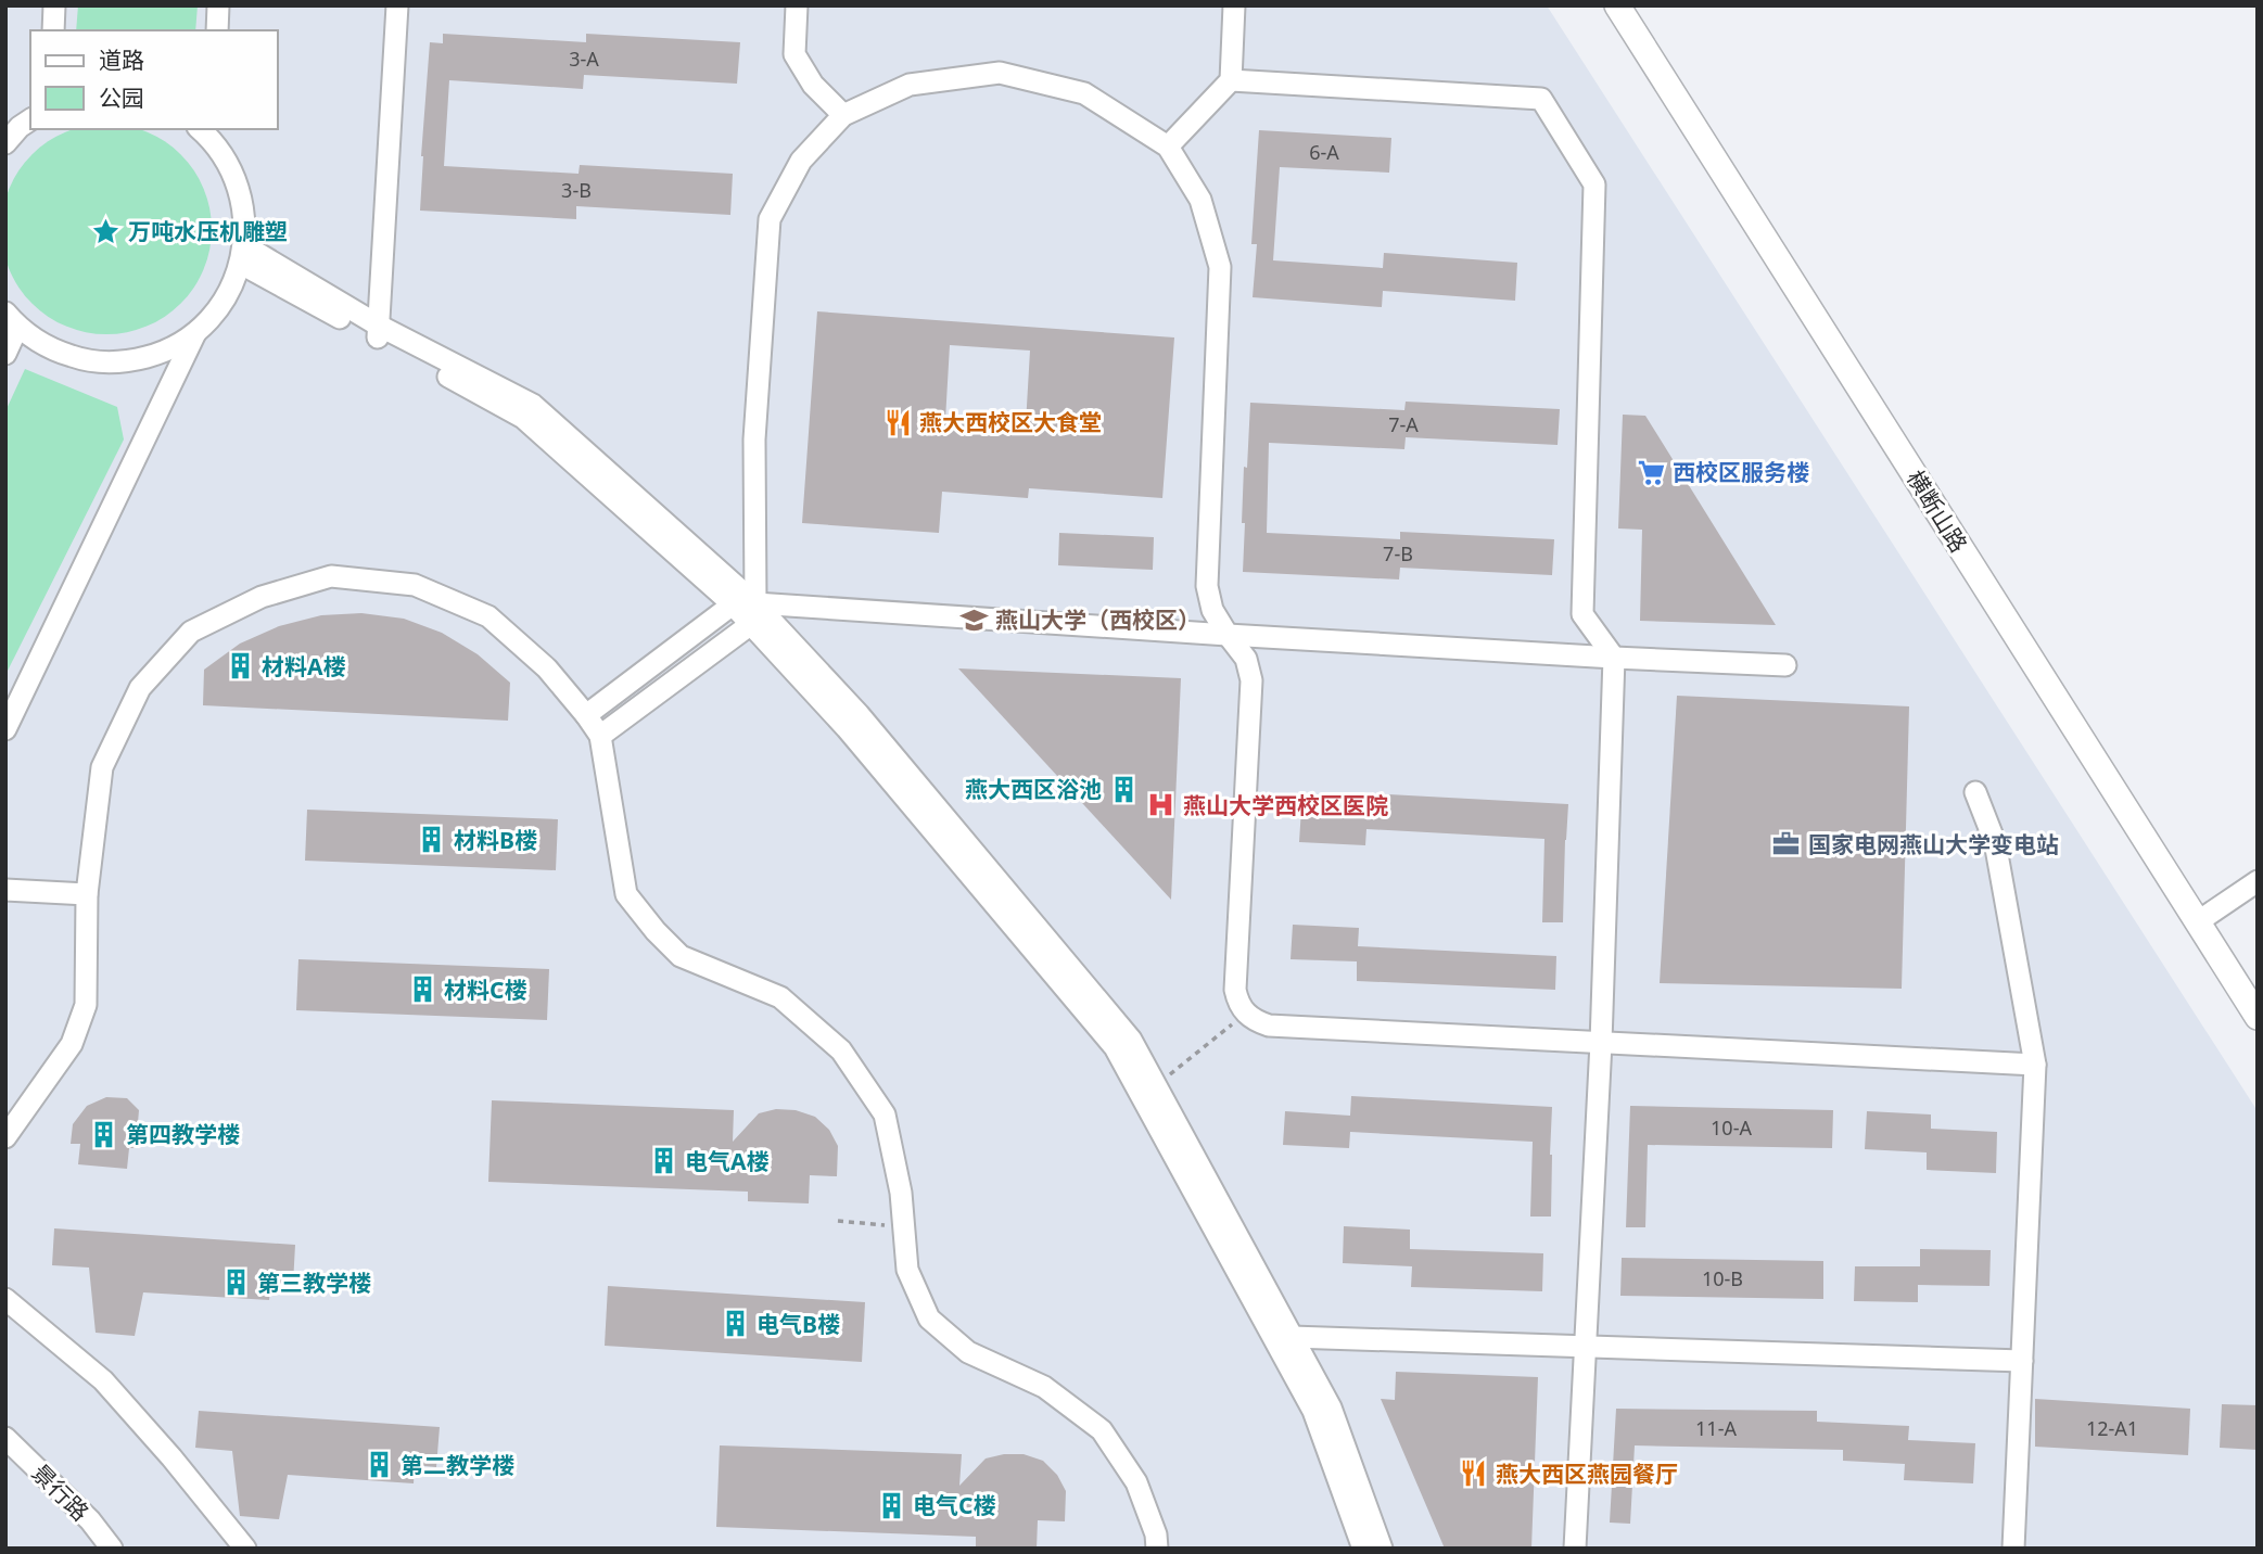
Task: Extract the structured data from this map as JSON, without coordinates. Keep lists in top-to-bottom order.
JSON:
{
  "streets": {
    "main road": ["横断山路"],
    "street": ["景行路"]
  },
  "places": {
    "place": ["万吨水压机雕塑"],
    "restaurant": ["燕大西校区大食堂", "燕大西区燕园餐厅"],
    "supermarket": ["西校区服务楼"],
    "school or university": ["燕山大学（西校区）"],
    "building": [
      "材料A楼",
      "燕大西区浴池",
      "材料B楼",
      "材料C楼",
      "第四教学楼",
      "电气A楼",
      "第三教学楼",
      "电气B楼",
      "第二教学楼",
      "电气C楼"
    ],
    "hospital": ["燕山大学西校区医院"],
    "office": ["国家电网燕山大学变电站"]
  },
  "house_numbers": [
    "3-A",
    "6-A",
    "3-B",
    "7-A",
    "7-B",
    "10-A",
    "10-B",
    "11-A",
    "12-A1"
  ],
  "legend": ["道路", "公园"]
}
